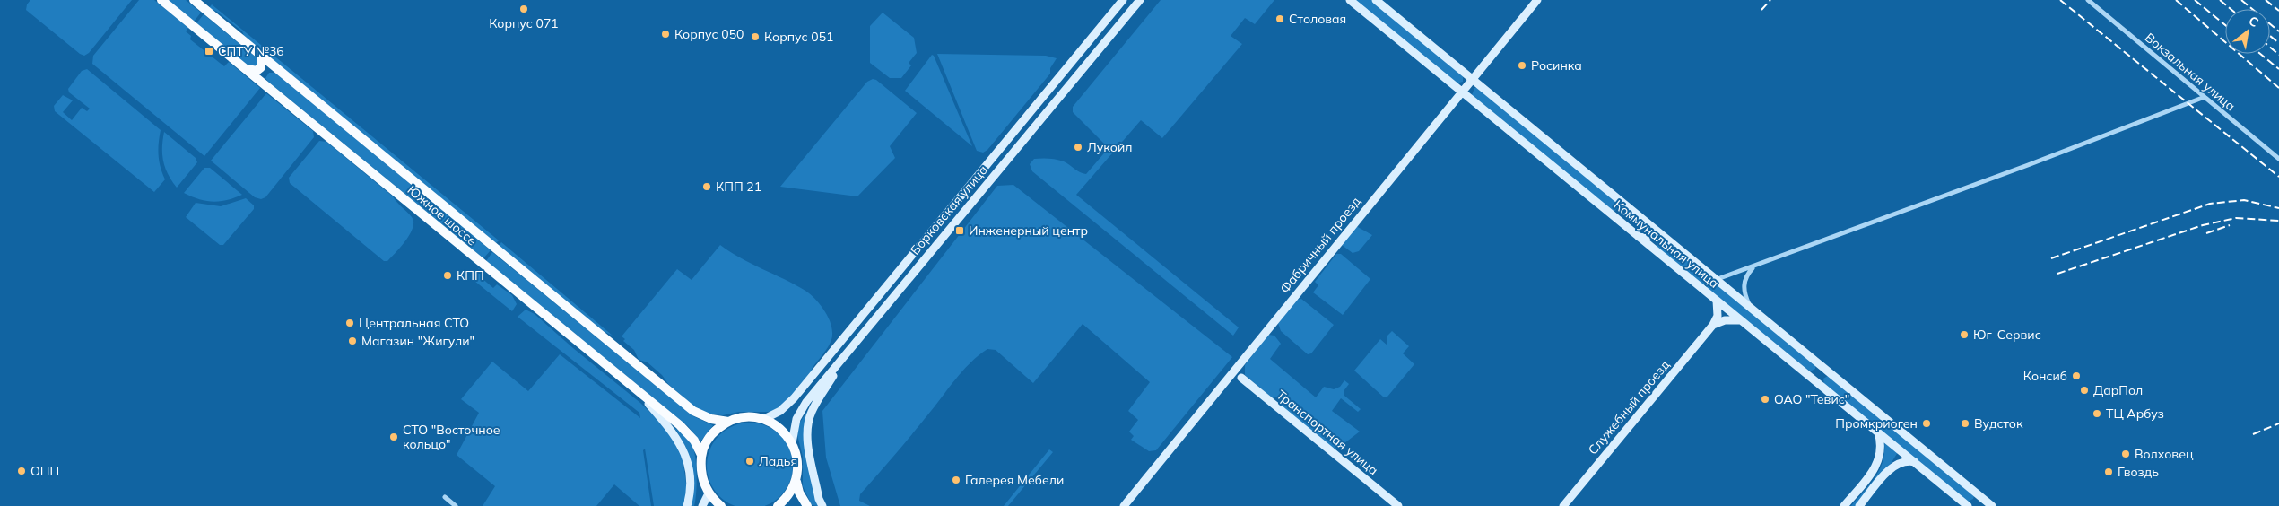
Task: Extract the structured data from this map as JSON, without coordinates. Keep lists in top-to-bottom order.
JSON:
{
  "streets": {
    "main road": [
      "Борковская улица",
      "Южное шоссе",
      "Коммунальная улица",
      "Фабричный проезд",
      "Служебный проезд",
      "Транспортная улица"
    ],
    "street": ["Вокзальная улица"]
  },
  "crossings": [
    ["Коммунальная улица", "Фабричный проезд"],
    ["Коммунальная улица", "Служебный проезд"]
  ],
  "places": {
    "other": [
      "Корпус 071",
      "Столовая",
      "Корпус 050",
      "Корпус 051",
      "Росинка",
      "Лукойл",
      "КПП 21",
      "КПП",
      "Центральная СТО",
      "Юг-Сервис",
      "Магазин \"Жигули\"",
      "Консиб",
      "ДарПол",
      "ОАО \"Тевис\"",
      "ТЦ Арбуз",
      "Промкриоген",
      "Вудсток",
      "СТО \"Восточное кольцо\"",
      "Волховец",
      "Ладья",
      "ОПП",
      "Гвоздь",
      "Галерея Мебели"
    ],
    "transit": ["СПТУ №36", "Инженерный центр"]
  },
  "north": "top right"
}
